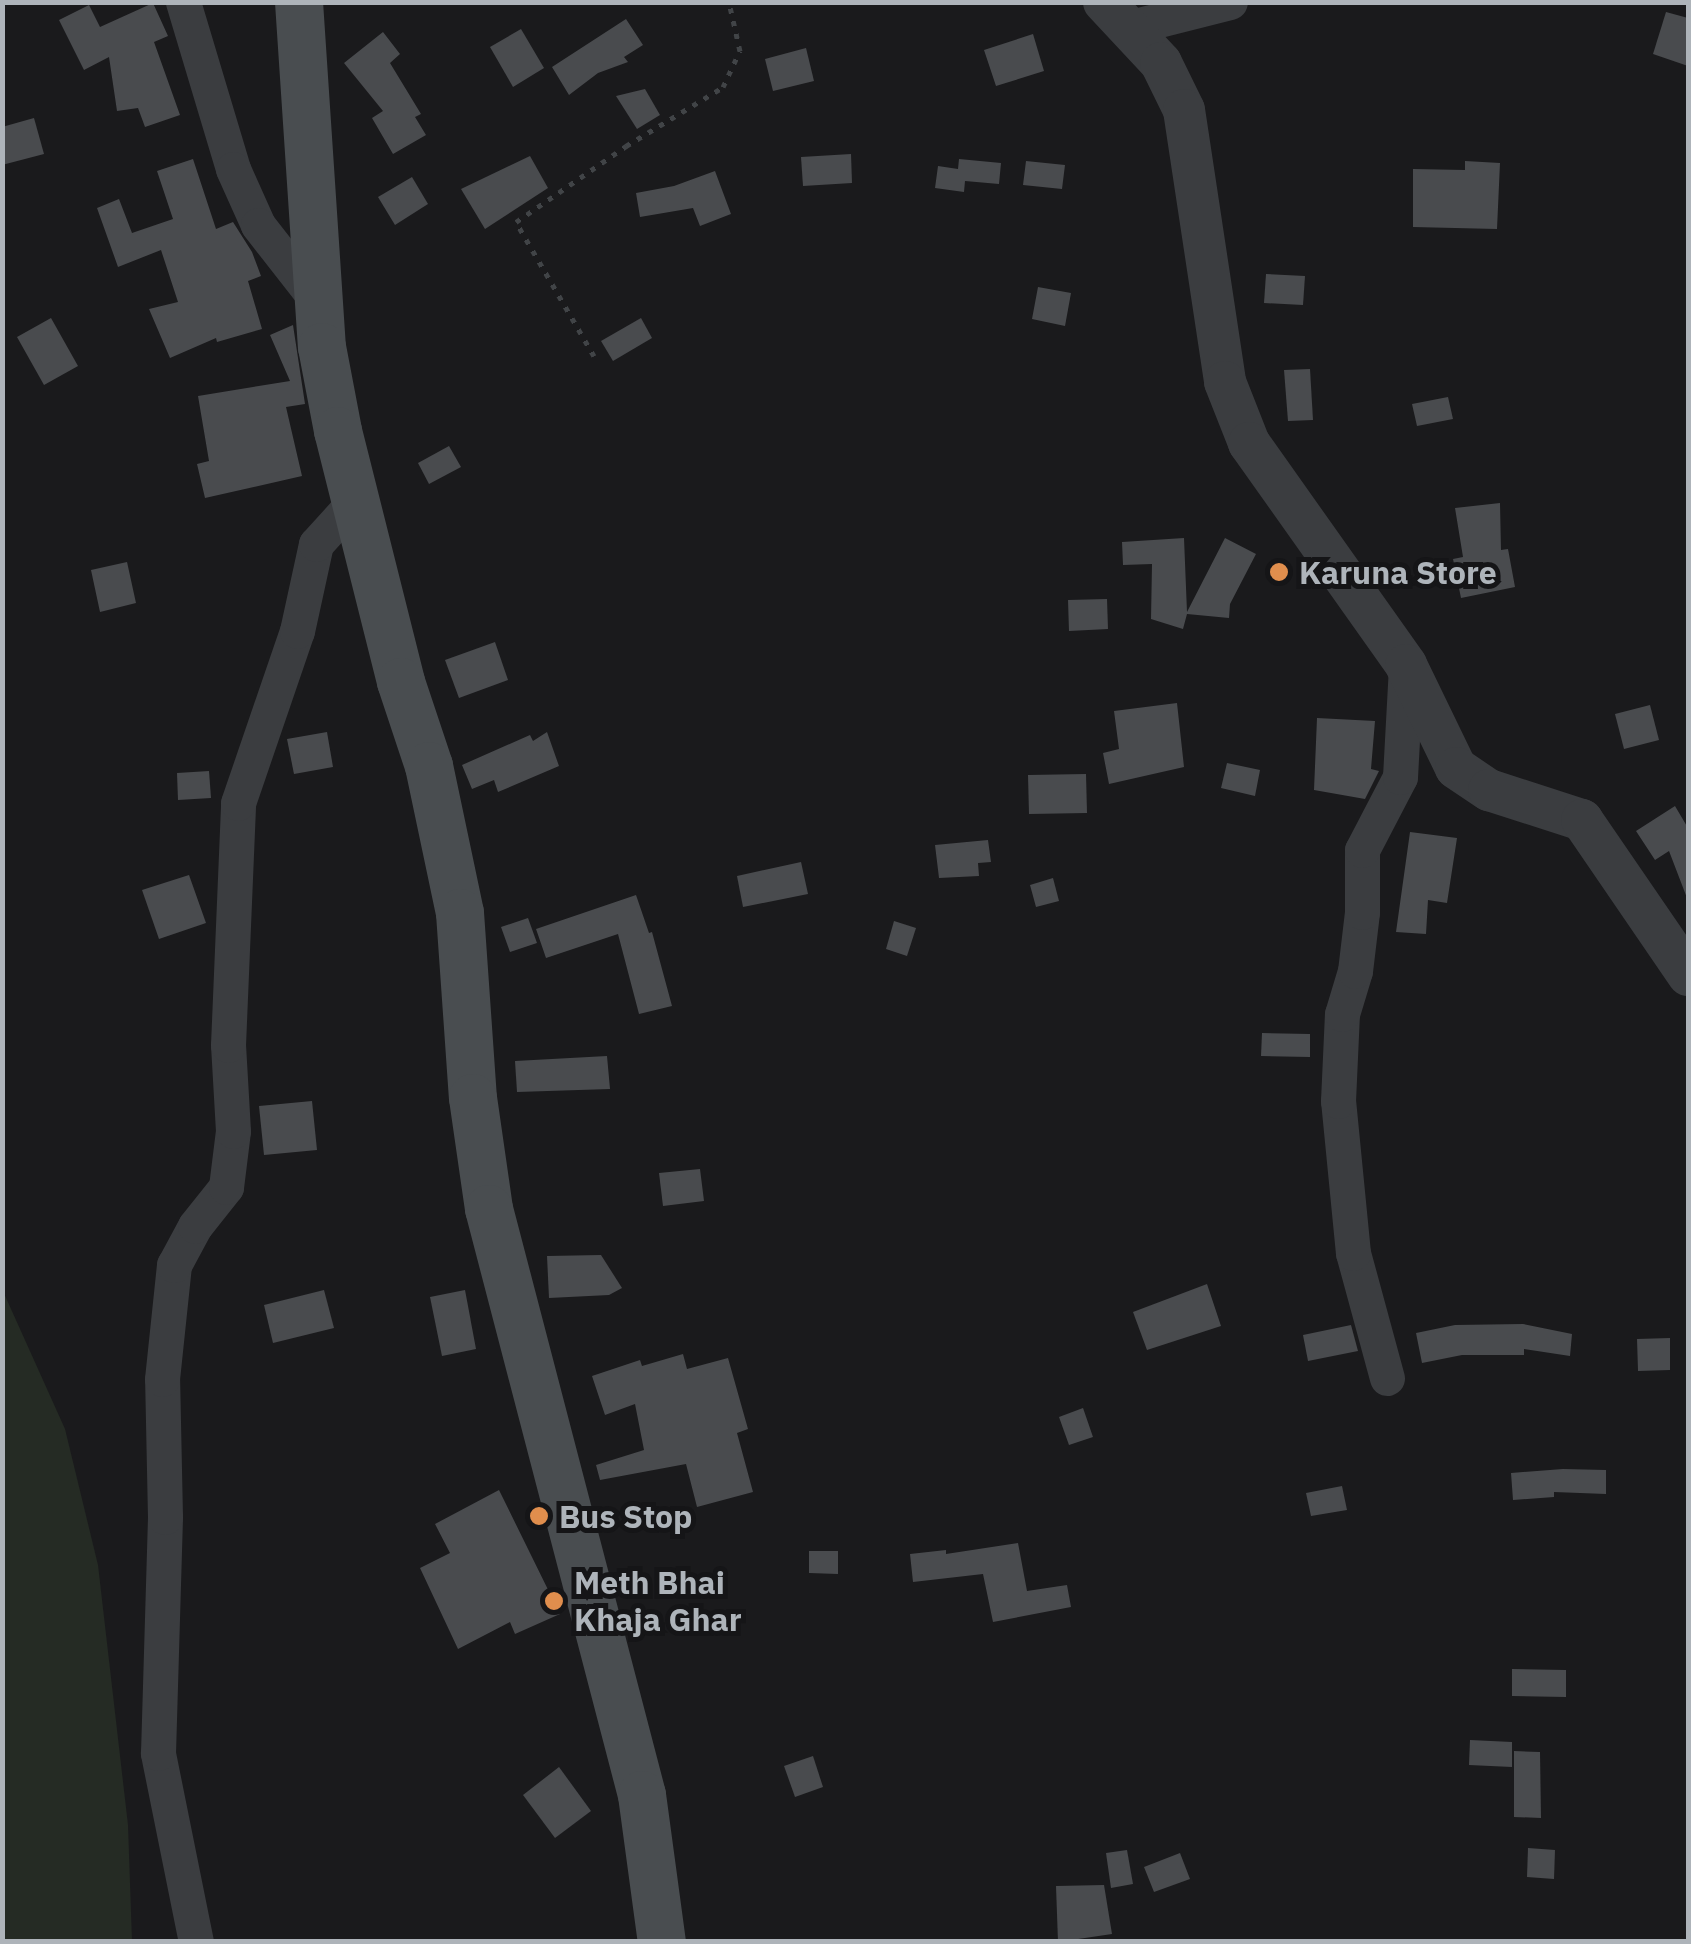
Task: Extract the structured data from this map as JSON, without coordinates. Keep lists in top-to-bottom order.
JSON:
{
  "places": ["Karuna Store", "Bus Stop", "Meth Bhai Khaja Ghar"]
}
